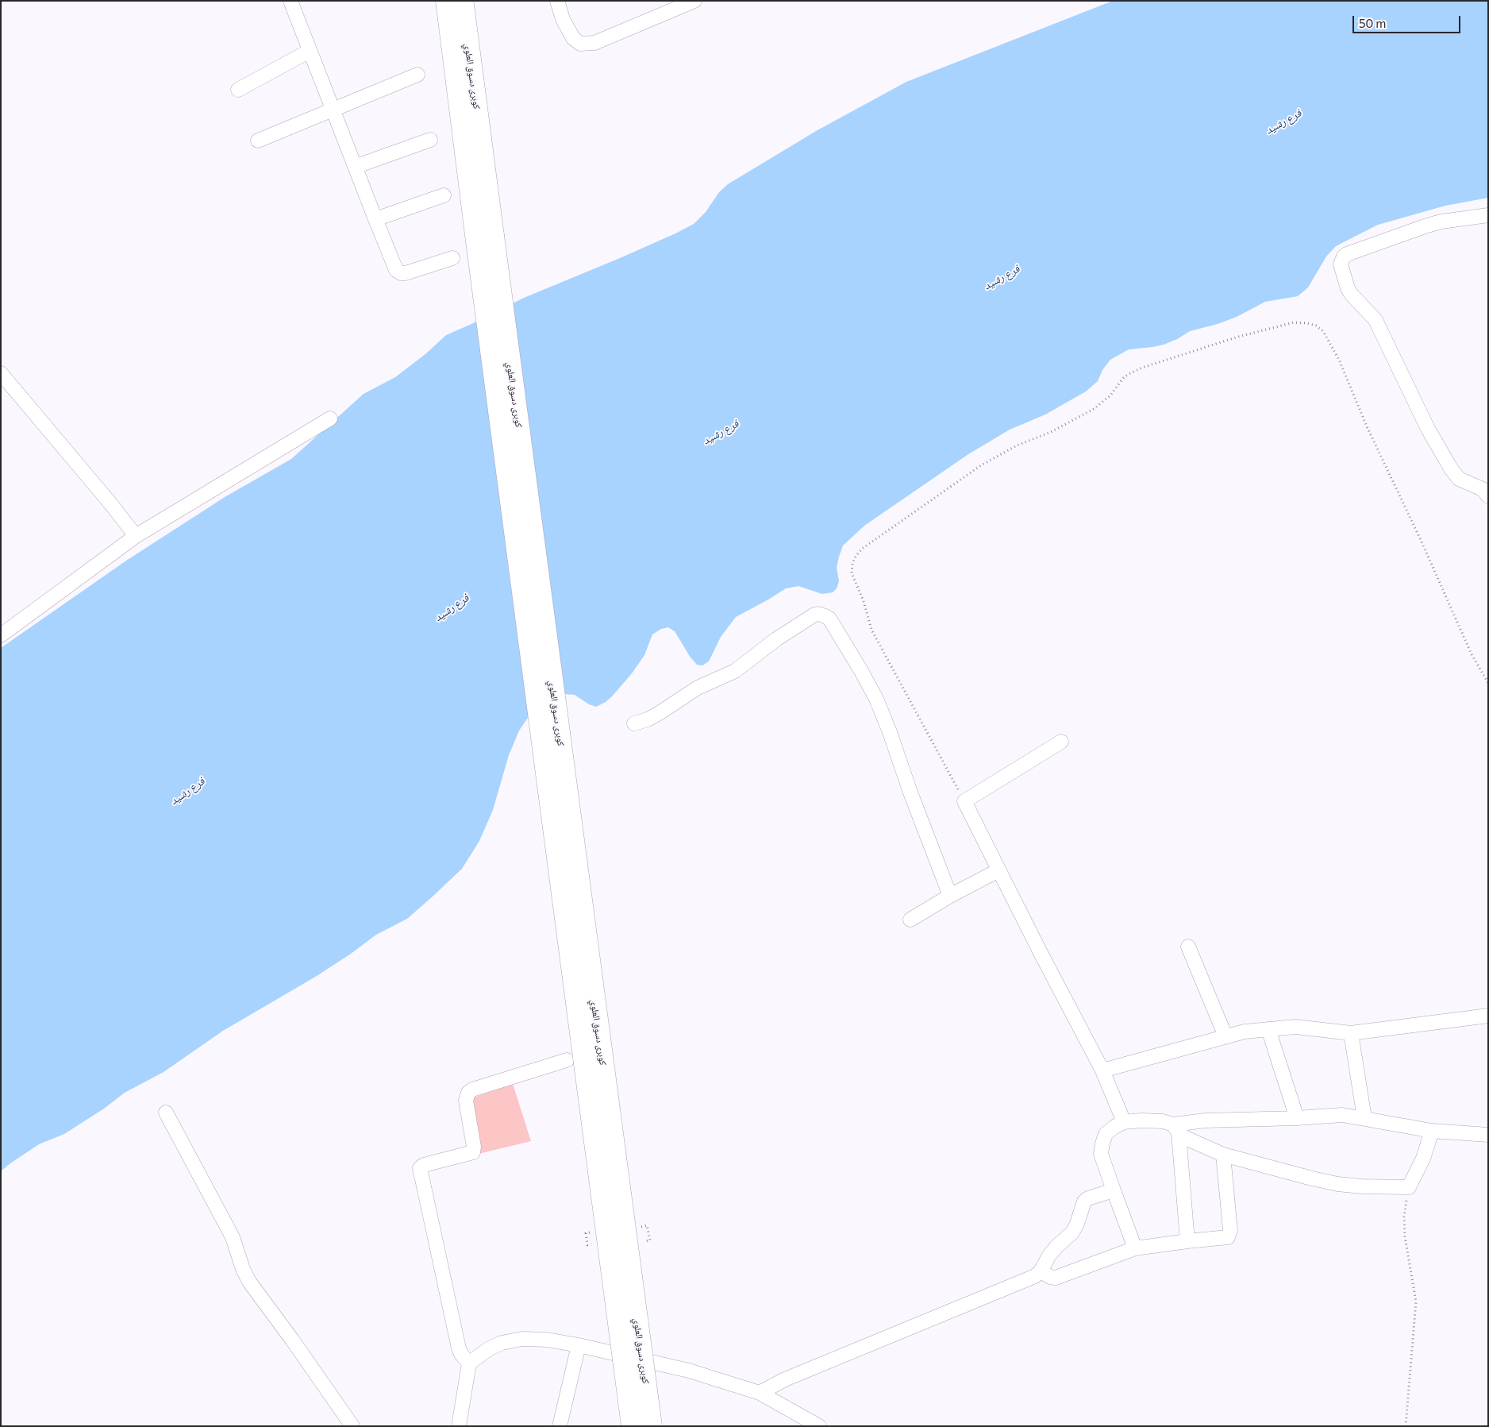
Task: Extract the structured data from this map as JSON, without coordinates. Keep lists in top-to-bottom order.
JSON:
{
  "streets": {
    "highway": ["كوبرى دسوق العلوي"]
  },
  "water": ["فرع رشيد"],
  "scale_bar": "50 m"
}
